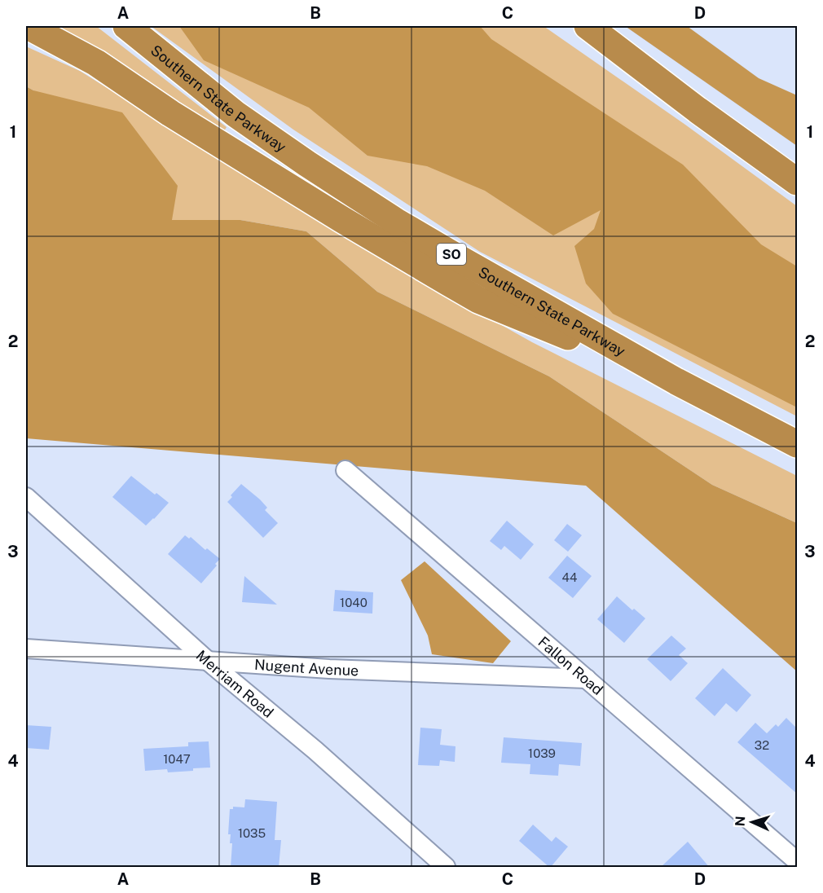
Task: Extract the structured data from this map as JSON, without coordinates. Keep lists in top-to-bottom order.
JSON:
{
  "streets": {
    "highway": ["Southern State Parkway", "SO"],
    "street": ["Fallon Road", "Nugent Avenue", "Merriam Road"]
  },
  "crossings": [
    ["Fallon Road", "Nugent Avenue"],
    ["Nugent Avenue", "Merriam Road"]
  ],
  "house_numbers": [
    "44",
    "1040",
    "32",
    "1039",
    "1047",
    "1035"
  ],
  "north": "left",
  "grid": {
    "columns": [
      "A",
      "B",
      "C",
      "D"
    ],
    "rows": [
      "1",
      "2",
      "3",
      "4"
    ]
  }
}
